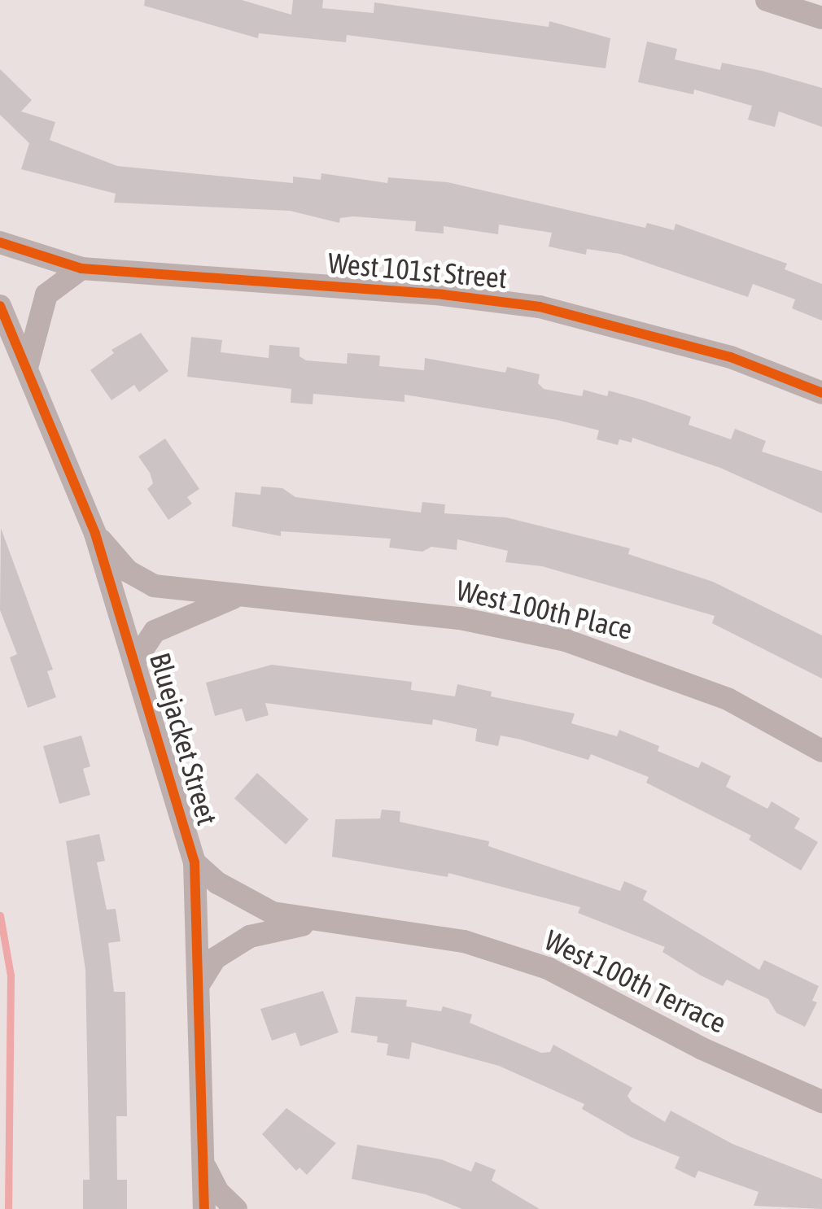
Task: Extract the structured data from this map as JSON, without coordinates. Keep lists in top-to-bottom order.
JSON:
{
  "streets": {
    "street": [
      "West 101st Street",
      "West 100th Place",
      "Bluejacket Street",
      "West 100th Terrace"
    ]
  },
  "crossings": [
    ["West 100th Place", "Bluejacket Street"],
    ["Bluejacket Street", "West 100th Terrace"]
  ]
}
